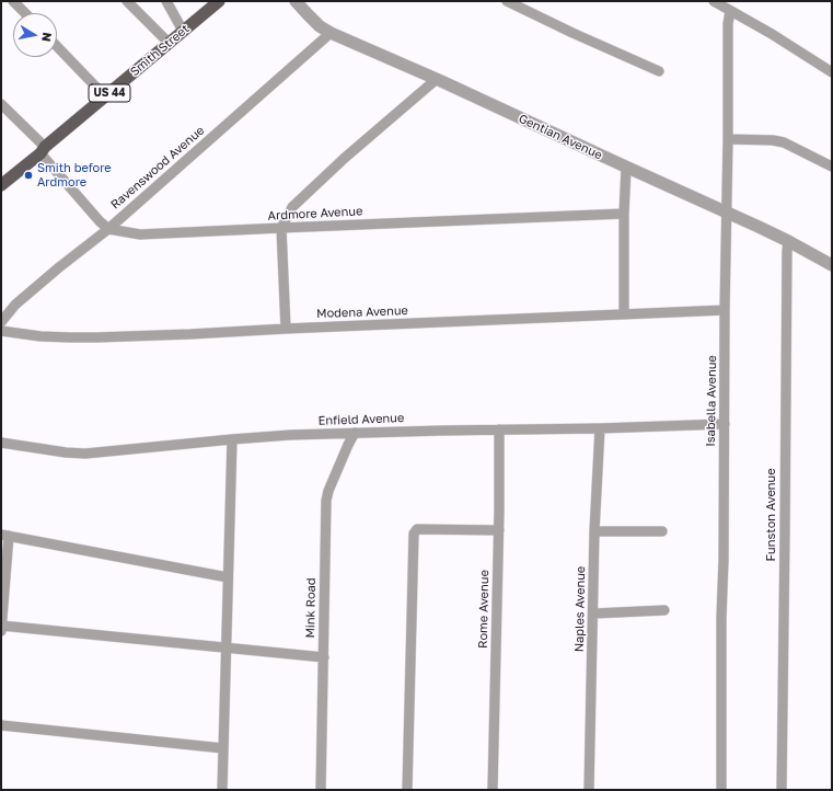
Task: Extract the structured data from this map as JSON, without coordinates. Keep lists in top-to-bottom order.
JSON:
{
  "streets": {
    "main road": ["Smith Street", "US 44"],
    "street": [
      "Gentian Avenue",
      "Ravenswood Avenue",
      "Ardmore Avenue",
      "Modena Avenue",
      "Isabella Avenue",
      "Enfield Avenue",
      "Funston Avenue",
      "Mink Road",
      "Rome Avenue",
      "Naples Avenue"
    ]
  },
  "crossings": [
    ["Gentian Avenue", "Ravenswood Avenue"],
    ["Gentian Avenue", "Isabella Avenue"],
    ["Gentian Avenue", "Funston Avenue"],
    ["Ravenswood Avenue", "Ardmore Avenue"],
    ["Modena Avenue", "Isabella Avenue"],
    ["Isabella Avenue", "Enfield Avenue"],
    ["Enfield Avenue", "Mink Road"],
    ["Enfield Avenue", "Rome Avenue"],
    ["Enfield Avenue", "Naples Avenue"]
  ],
  "places": ["Smith before Ardmore"],
  "north": "right"
}
